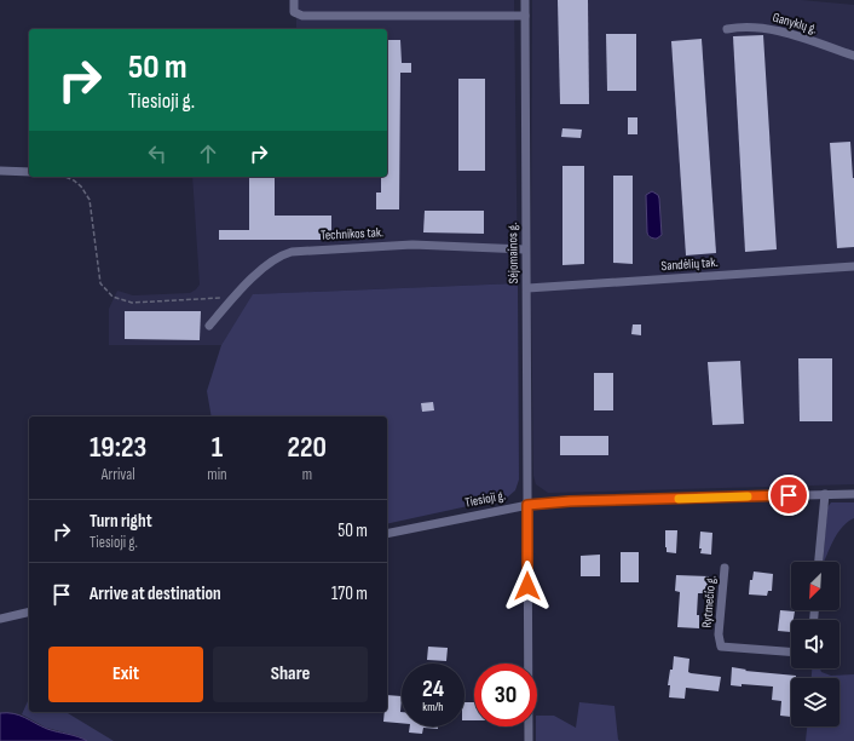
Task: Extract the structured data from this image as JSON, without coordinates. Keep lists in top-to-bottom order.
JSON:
{
  "streets": {
    "street": [
      "Ganyklų g.",
      "Technikos tak.",
      "Sėjomainos g.",
      "Sandėlių tak.",
      "Tiesioji g.",
      "Rytmečio g."
    ]
  },
  "crossings": [
    ["Technikos tak.", "Sėjomainos g."],
    ["Sėjomainos g.", "Sandėlių tak."],
    ["Sėjomainos g.", "Tiesioji g."]
  ],
  "north": "bottom left",
  "page": {
    "turn": ["50 m", "Tiesioji g."],
    "eta": [
      "19:23",
      "Arrival",
      "1",
      "min",
      "220",
      "m"
    ],
    "list": [
      {
        "name": "Turn right",
        "note": "Tiesioji g.",
        "value": "50 m"
      },
      {
        "name": "Arrive at destination",
        "value": "170 m"
      }
    ],
    "buttons": ["Exit", "Share"],
    "speed": "24 km/h",
    "limit": "30"
  }
}
